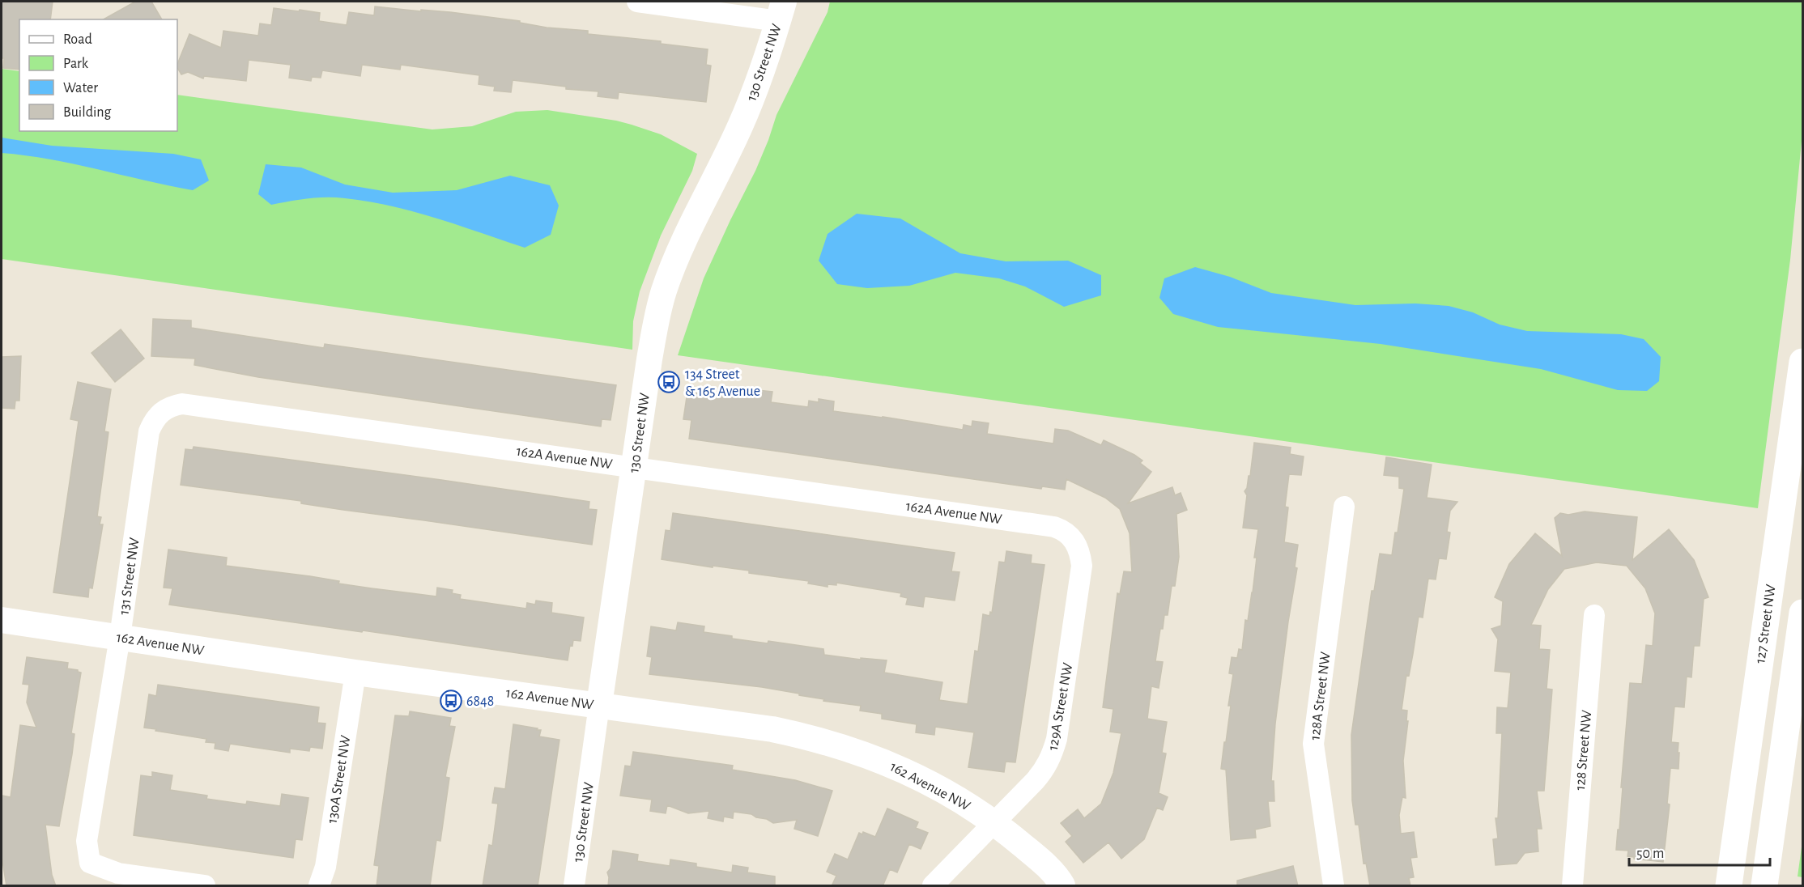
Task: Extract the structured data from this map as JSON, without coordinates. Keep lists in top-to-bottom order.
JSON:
{
  "streets": {
    "main road": ["127 Street NW"],
    "street": [
      "130 Street NW",
      "162A Avenue NW",
      "131 Street NW",
      "162 Avenue NW",
      "128A Street NW",
      "129A Street NW",
      "128 Street NW",
      "130A Street NW"
    ]
  },
  "crossings": [
    ["130 Street NW", "162A Avenue NW"],
    ["130 Street NW", "162 Avenue NW"],
    ["162A Avenue NW", "131 Street NW"],
    ["162A Avenue NW", "129A Street NW"],
    ["131 Street NW", "162 Avenue NW"],
    ["162 Avenue NW", "129A Street NW"],
    ["162 Avenue NW", "130A Street NW"]
  ],
  "places": {
    "bus stop": ["134 Street & 165 Avenue", "6848"]
  },
  "legend": [
    "Road",
    "Park",
    "Water",
    "Building"
  ],
  "scale_bar": "50 m"
}
